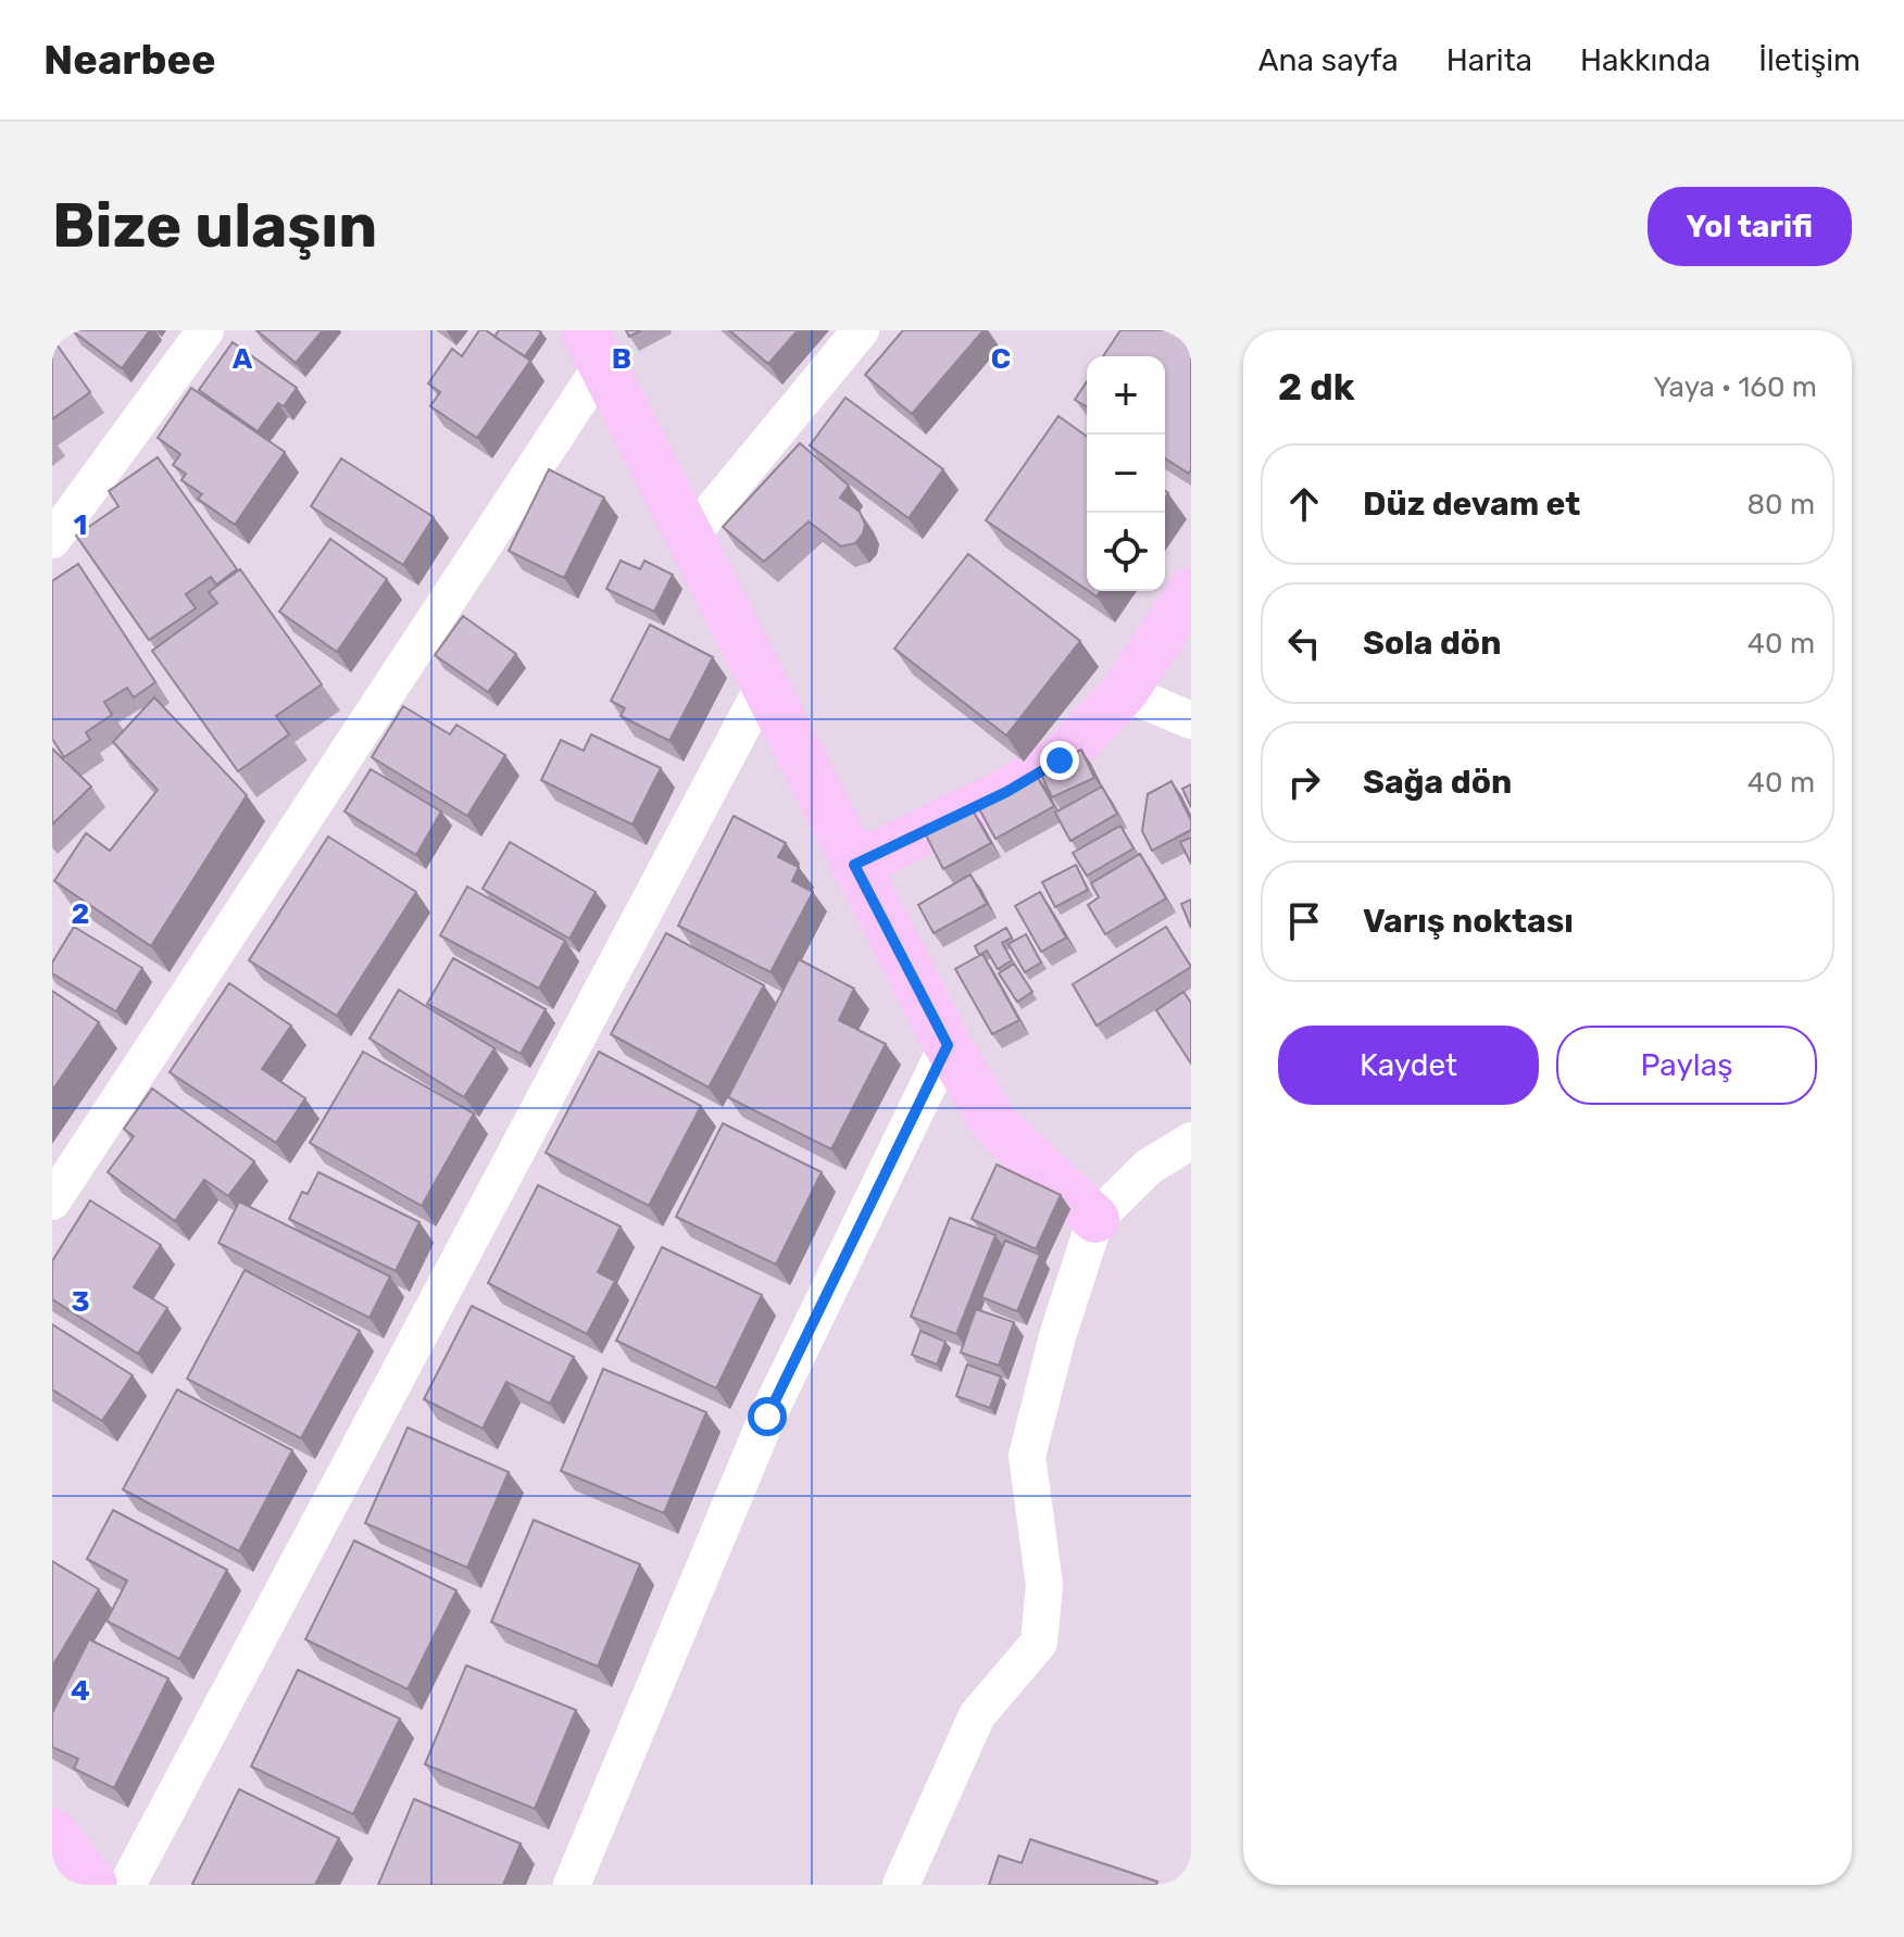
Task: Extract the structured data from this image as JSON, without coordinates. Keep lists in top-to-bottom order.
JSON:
{
  "page": {
    "header": "Nearbee",
    "nav": [
      "Ana sayfa",
      "Harita",
      "Hakkında",
      "İletişim"
    ],
    "buttons": [
      "Yol tarifi",
      ["Kaydet", "Paylaş"]
    ],
    "title": "Bize ulaşın",
    "heading": ["2 dk", "Yaya · 160 m"],
    "map_buttons": ["+", "−"],
    "list": [
      ["Düz devam et", "80 m"],
      ["Sola dön", "40 m"],
      ["Sağa dön", "40 m"],
      "Varış noktası"
    ]
  },
  "grid": {
    "columns": ["A", "B", "C"],
    "rows": [
      "1",
      "2",
      "3",
      "4"
    ]
  }
}
